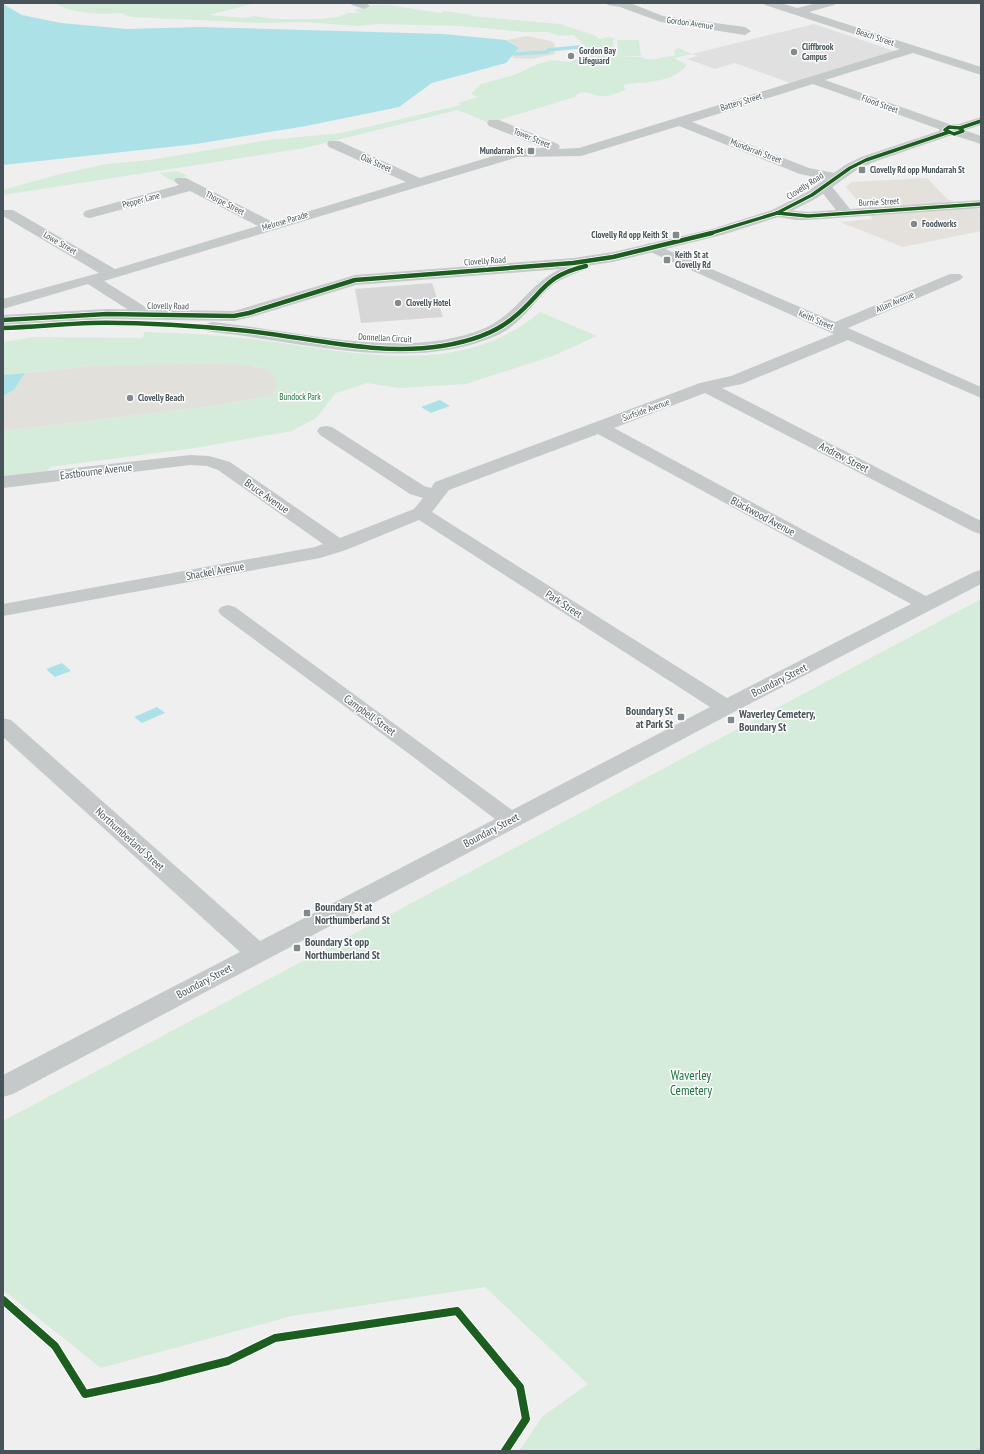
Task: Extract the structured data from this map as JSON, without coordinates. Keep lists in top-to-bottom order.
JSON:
{
  "streets": {
    "street": [
      "Gordon Avenue",
      "Beach Street",
      "Battery Street",
      "Flood Street",
      "Tower Street",
      "Mundarrah Street",
      "Oak Street",
      "Clovelly Road",
      "Pepper Lane",
      "Burnie Street",
      "Thorpe Street",
      "Melrose Parade",
      "Lowe Street",
      "Allan Avenue",
      "Keith Street",
      "Donnellan Circuit",
      "Surfside Avenue",
      "Andrew Street",
      "Eastbourne Avenue",
      "Bruce Avenue",
      "Blackwood Avenue",
      "Shackel Avenue",
      "Park Street",
      "Boundary Street",
      "Campbell Street",
      "Northumberland Street"
    ]
  },
  "crossings": [
    ["Beach Street", "Battery Street"],
    ["Battery Street", "Flood Street"],
    ["Battery Street", "Tower Street"],
    ["Battery Street", "Mundarrah Street"],
    ["Battery Street", "Melrose Parade"],
    ["Flood Street", "Clovelly Road"],
    ["Tower Street", "Melrose Parade"],
    ["Mundarrah Street", "Clovelly Road"],
    ["Oak Street", "Melrose Parade"],
    ["Clovelly Road", "Burnie Street"],
    ["Clovelly Road", "Keith Street"],
    ["Clovelly Road", "Donnellan Circuit"],
    ["Pepper Lane", "Thorpe Street"],
    ["Thorpe Street", "Melrose Parade"],
    ["Melrose Parade", "Lowe Street"],
    ["Allan Avenue", "Keith Street"],
    ["Allan Avenue", "Surfside Avenue"],
    ["Keith Street", "Surfside Avenue"],
    ["Surfside Avenue", "Andrew Street"],
    ["Surfside Avenue", "Blackwood Avenue"],
    ["Eastbourne Avenue", "Bruce Avenue"],
    ["Bruce Avenue", "Shackel Avenue"],
    ["Blackwood Avenue", "Boundary Street"],
    ["Shackel Avenue", "Park Street"],
    ["Park Street", "Boundary Street"],
    ["Boundary Street", "Campbell Street"],
    ["Boundary Street", "Northumberland Street"]
  ],
  "parks": ["Bundock Park", "Waverley Cemetery"],
  "places": {
    "other": [
      "Cliffbrook Campus",
      "Gordon Bay Lifeguard",
      "Foodworks",
      "Clovelly Hotel",
      "Clovelly Beach"
    ],
    "transit": [
      "Mundarrah St",
      "Clovelly Rd opp Mundarrah St",
      "Clovelly Rd opp Keith St",
      "Keith St at Clovelly Rd",
      "Boundary St at Park St",
      "Waverley Cemetery, Boundary St",
      "Boundary St at Northumberland St",
      "Boundary St opp Northumberland St"
    ]
  }
}
